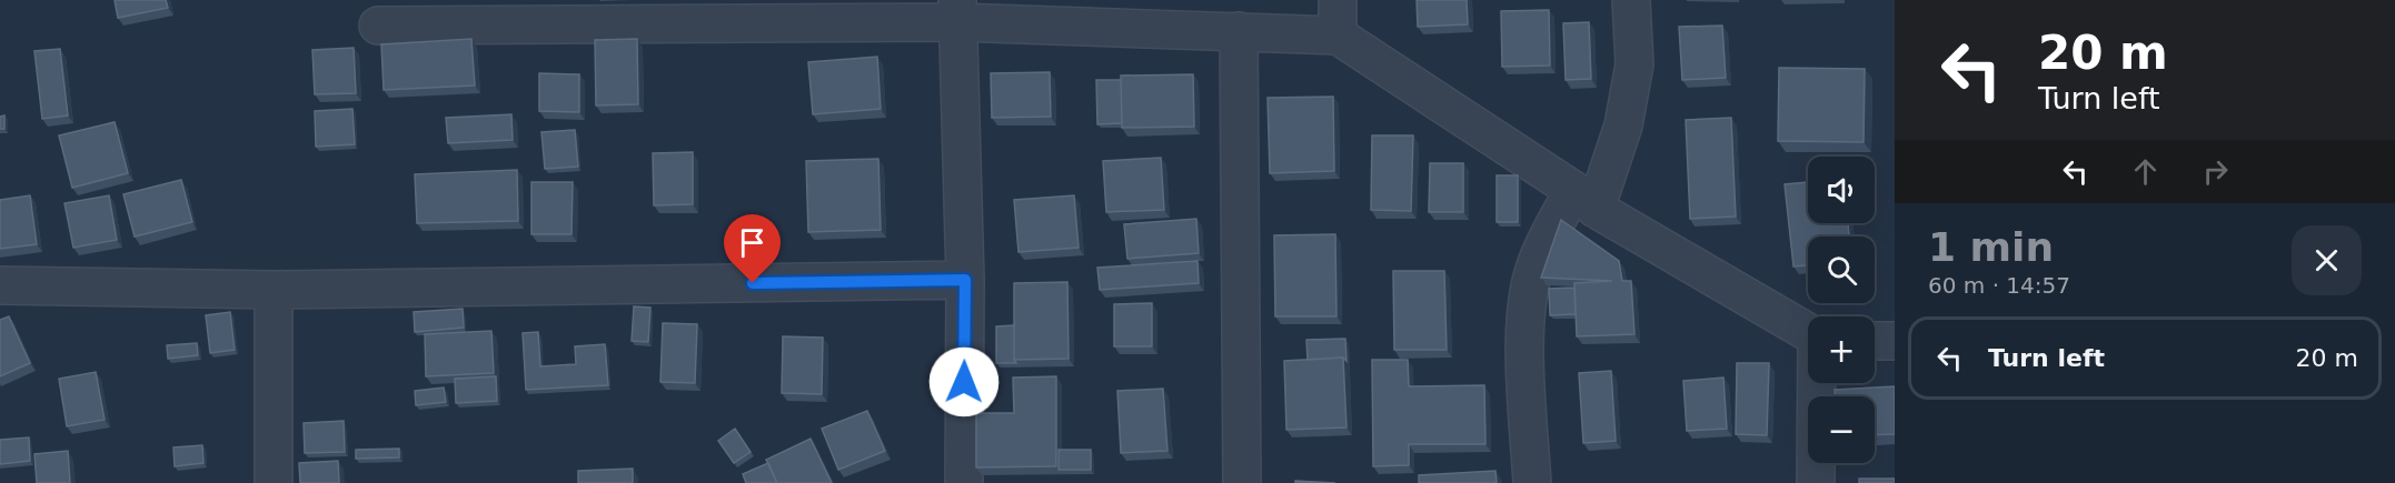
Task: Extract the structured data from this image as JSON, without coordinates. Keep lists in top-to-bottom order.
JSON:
{
  "page": {
    "turn": ["20 m", "Turn left"],
    "map_buttons": ["+", "−"],
    "heading": ["1 min", "60 m · 14:57"],
    "list": [
      {
        "name": "Turn left",
        "value": "20 m"
      }
    ]
  }
}
